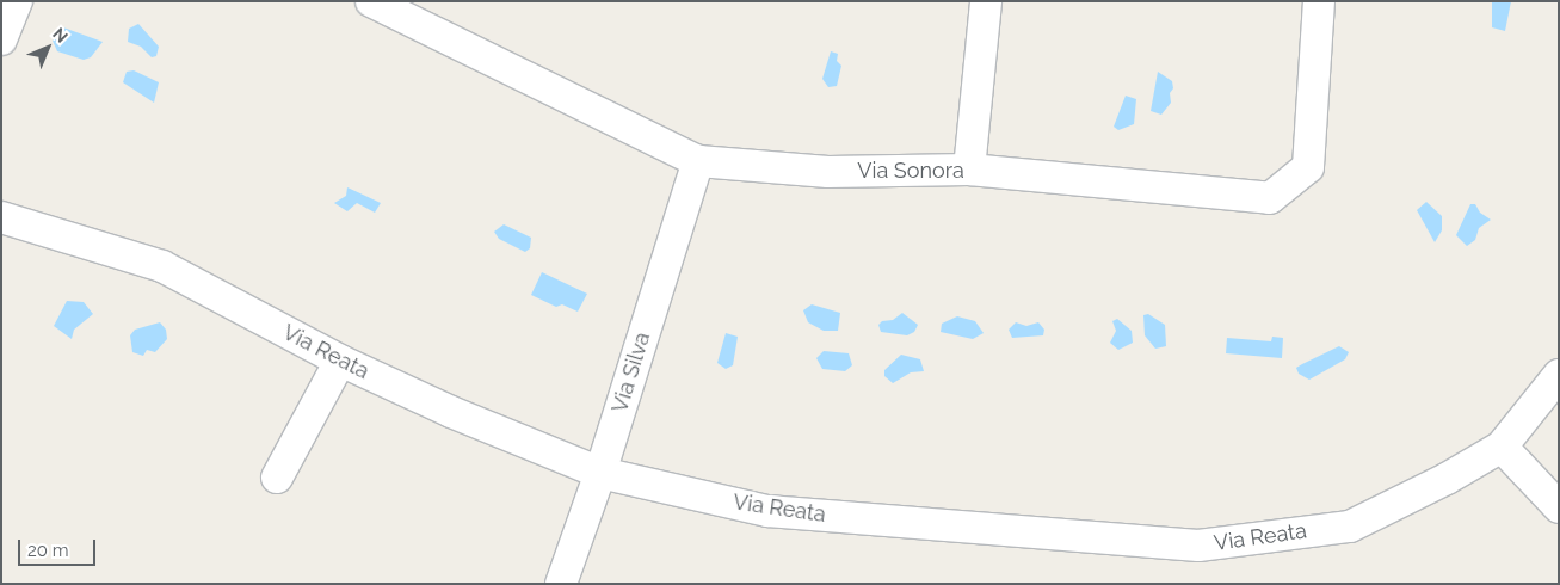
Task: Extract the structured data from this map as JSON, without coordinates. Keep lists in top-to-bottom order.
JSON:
{
  "streets": {
    "street": ["Via Sonora", "Via Reata", "Via Silva"]
  },
  "crossings": [
    ["Via Sonora", "Via Silva"],
    ["Via Reata", "Via Silva"]
  ],
  "scale_bar": "20 m",
  "north": "top right"
}
